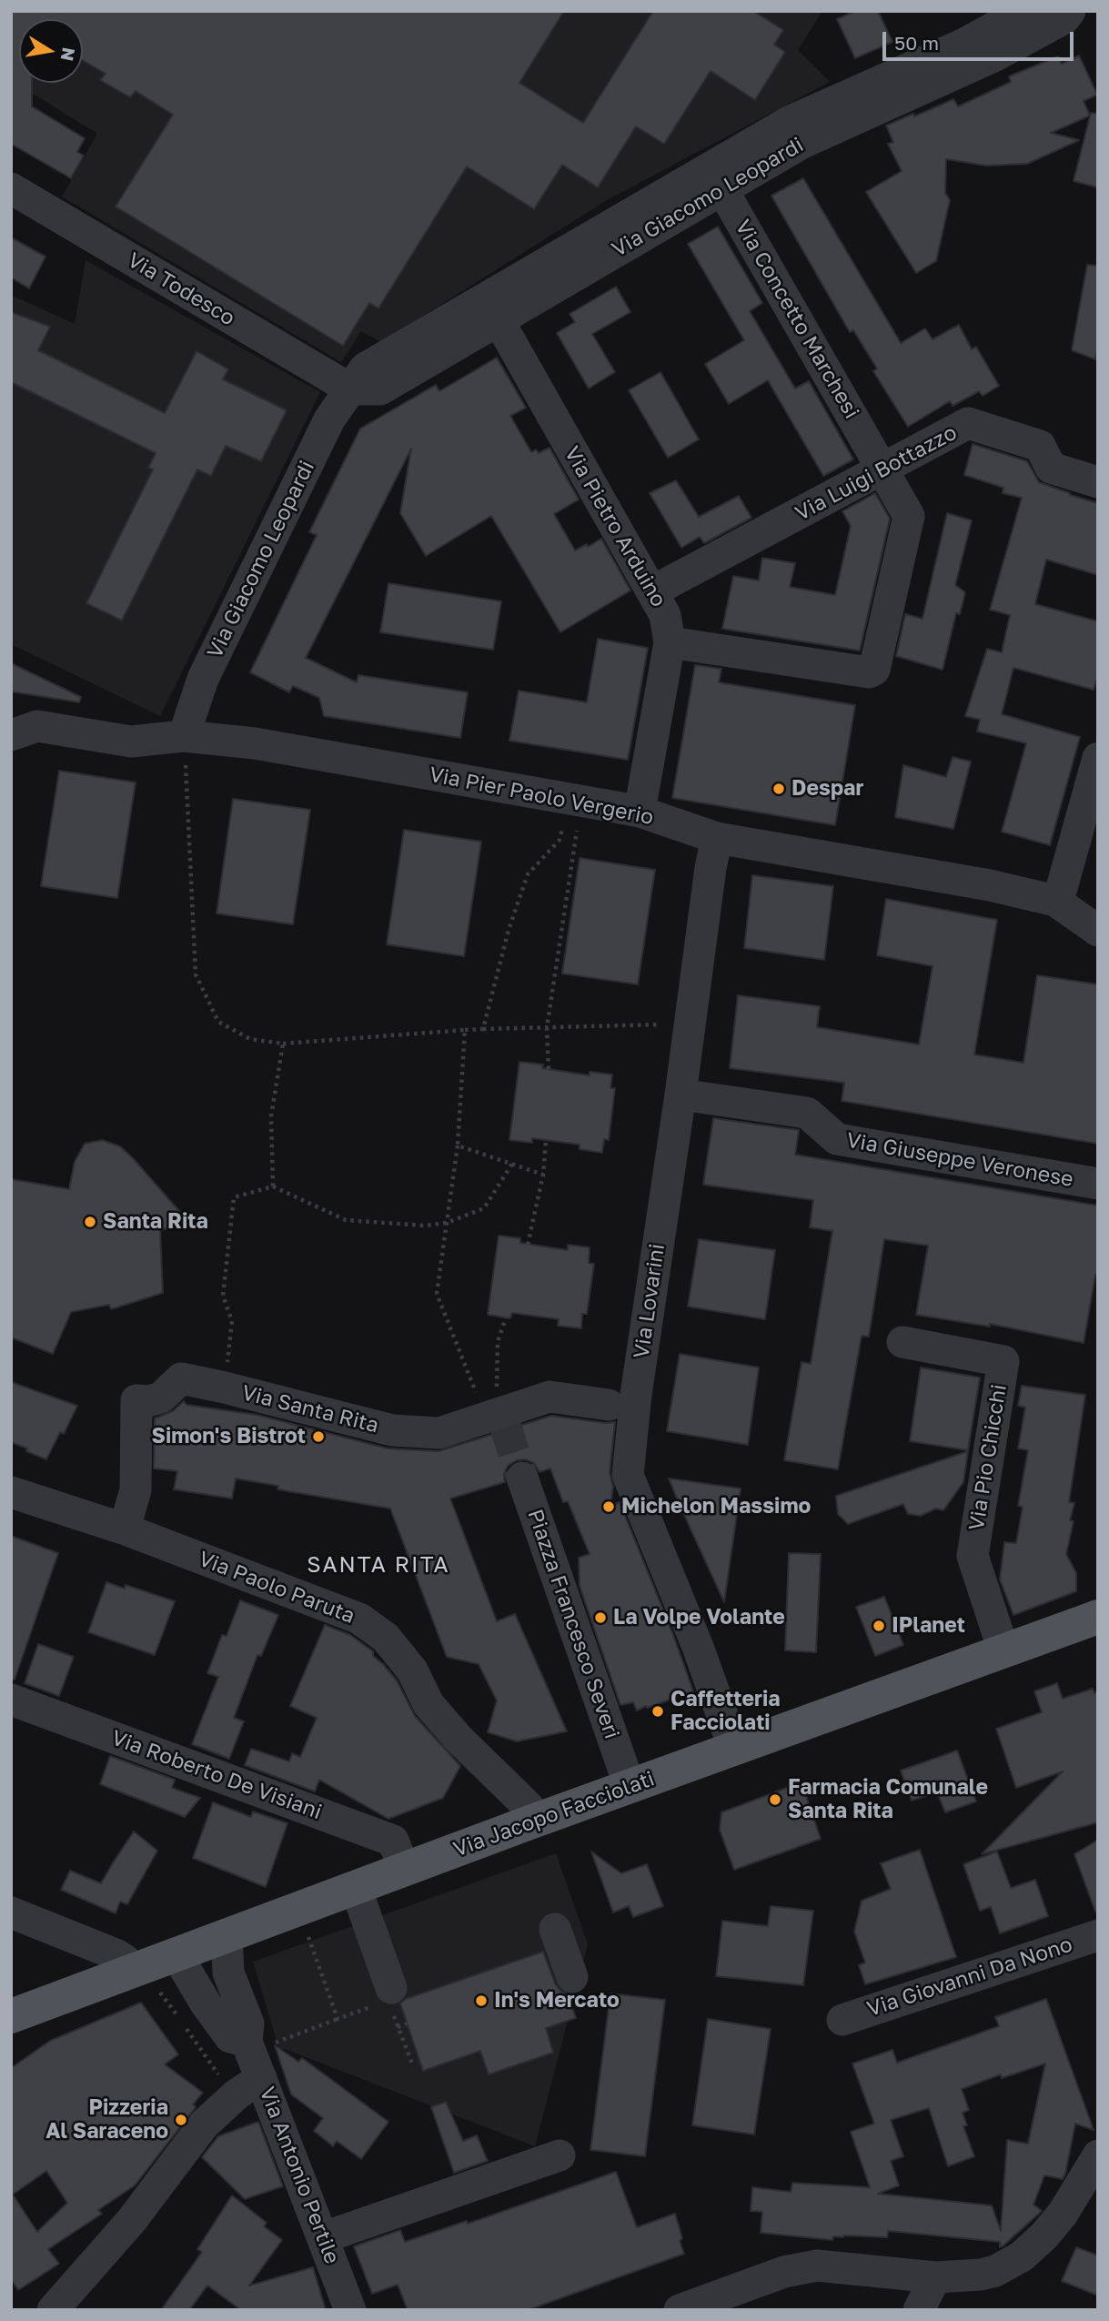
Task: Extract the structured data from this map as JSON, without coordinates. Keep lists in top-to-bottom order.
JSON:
{
  "streets": {
    "main road": ["Via Jacopo Facciolati"],
    "street": [
      "Via Giacomo Leopardi",
      "Via Todesco",
      "Via Concetto Marchesi",
      "Via Luigi Bottazzo",
      "Via Pietro Arduino",
      "Via Pier Paolo Vergerio",
      "Via Giuseppe Veronese",
      "Via Lovarini",
      "Via Santa Rita",
      "Via Pio Chicchi",
      "Via Paolo Paruta",
      "Piazza Francesco Severi",
      "Via Roberto De Visiani",
      "Via Giovanni Da Nono",
      "Via Antonio Pertile"
    ]
  },
  "crossings": [
    ["Via Giacomo Leopardi", "Via Todesco"],
    ["Via Giacomo Leopardi", "Via Concetto Marchesi"],
    ["Via Giacomo Leopardi", "Via Pietro Arduino"],
    ["Via Giacomo Leopardi", "Via Pier Paolo Vergerio"],
    ["Via Concetto Marchesi", "Via Luigi Bottazzo"],
    ["Via Concetto Marchesi", "Via Pietro Arduino"],
    ["Via Luigi Bottazzo", "Via Pietro Arduino"],
    ["Via Pietro Arduino", "Via Pier Paolo Vergerio"],
    ["Via Pier Paolo Vergerio", "Via Lovarini"],
    ["Via Giuseppe Veronese", "Via Lovarini"],
    ["Via Lovarini", "Via Santa Rita"],
    ["Via Lovarini", "Via Jacopo Facciolati"],
    ["Via Pio Chicchi", "Via Jacopo Facciolati"],
    ["Via Paolo Paruta", "Via Jacopo Facciolati"],
    ["Via Roberto De Visiani", "Via Jacopo Facciolati"],
    ["Via Jacopo Facciolati", "Via Antonio Pertile"]
  ],
  "districts": ["SANTA RITA"],
  "places": [
    "Despar",
    "Santa Rita",
    "Simon's Bistrot",
    "Michelon Massimo",
    "La Volpe Volante",
    "IPlanet",
    "Caffetteria Facciolati",
    "Farmacia Comunale Santa Rita",
    "In's Mercato",
    "Pizzeria Al Saraceno"
  ],
  "scale_bar": "50 m",
  "north": "right"
}
